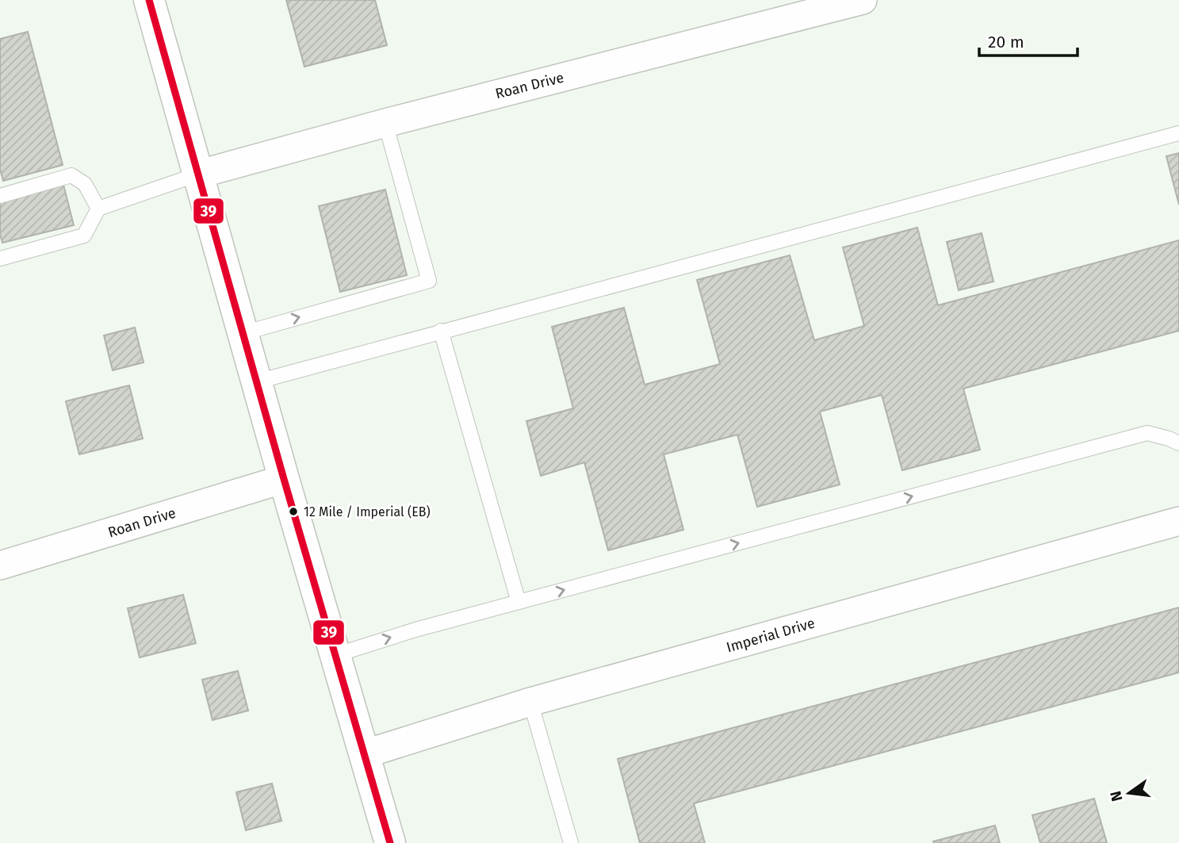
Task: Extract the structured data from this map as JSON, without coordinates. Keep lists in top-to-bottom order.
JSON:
{
  "streets": {
    "street": ["Roan Drive", "Imperial Drive"]
  },
  "places": ["12 Mile / Imperial (EB)"],
  "lines": ["transit line 39"],
  "scale_bar": "20 m",
  "north": "left"
}
